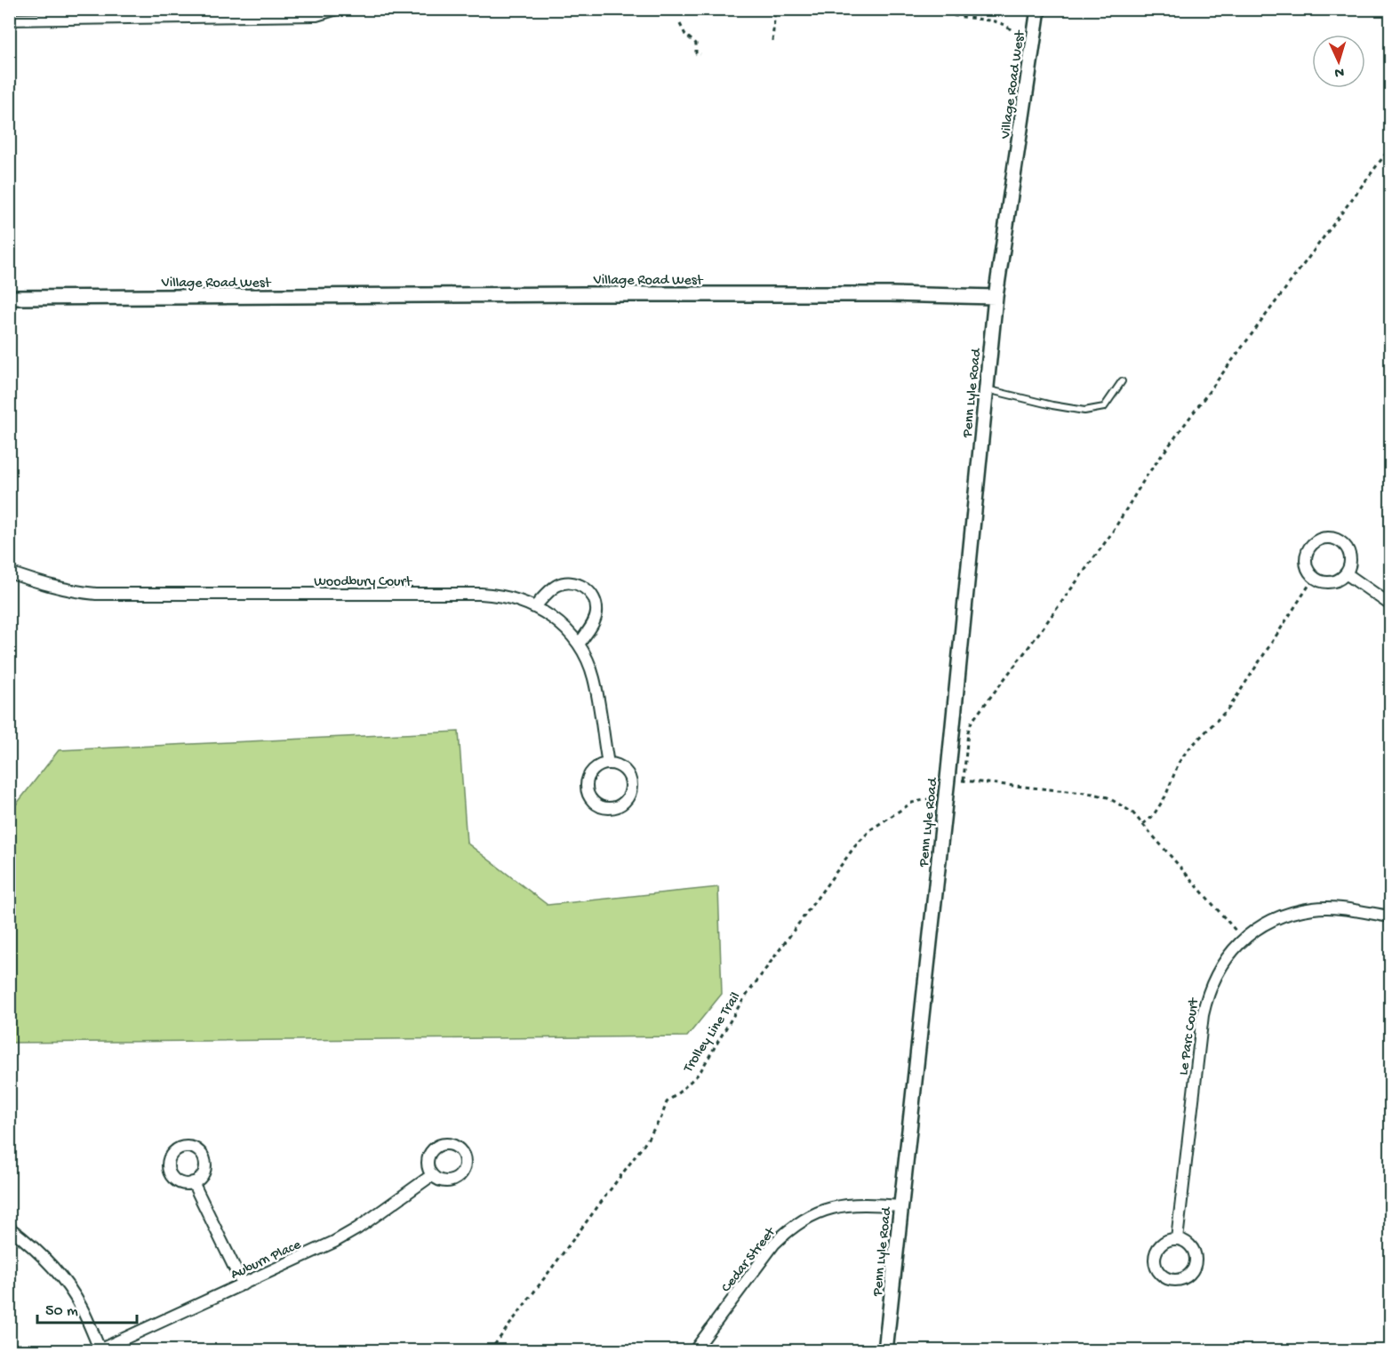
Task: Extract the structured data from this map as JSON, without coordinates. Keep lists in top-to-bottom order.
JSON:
{
  "streets": {
    "street": [
      "Village Road West",
      "Penn Lyle Road",
      "Woodbury Court",
      "Le Parc Court",
      "Auburn Place",
      "Cedar Street"
    ],
    "path": ["Trolley Line Trail"]
  },
  "crossings": [
    ["Village Road West", "Penn Lyle Road"],
    ["Penn Lyle Road", "Cedar Street"]
  ],
  "scale_bar": "50 m",
  "north": "bottom"
}
